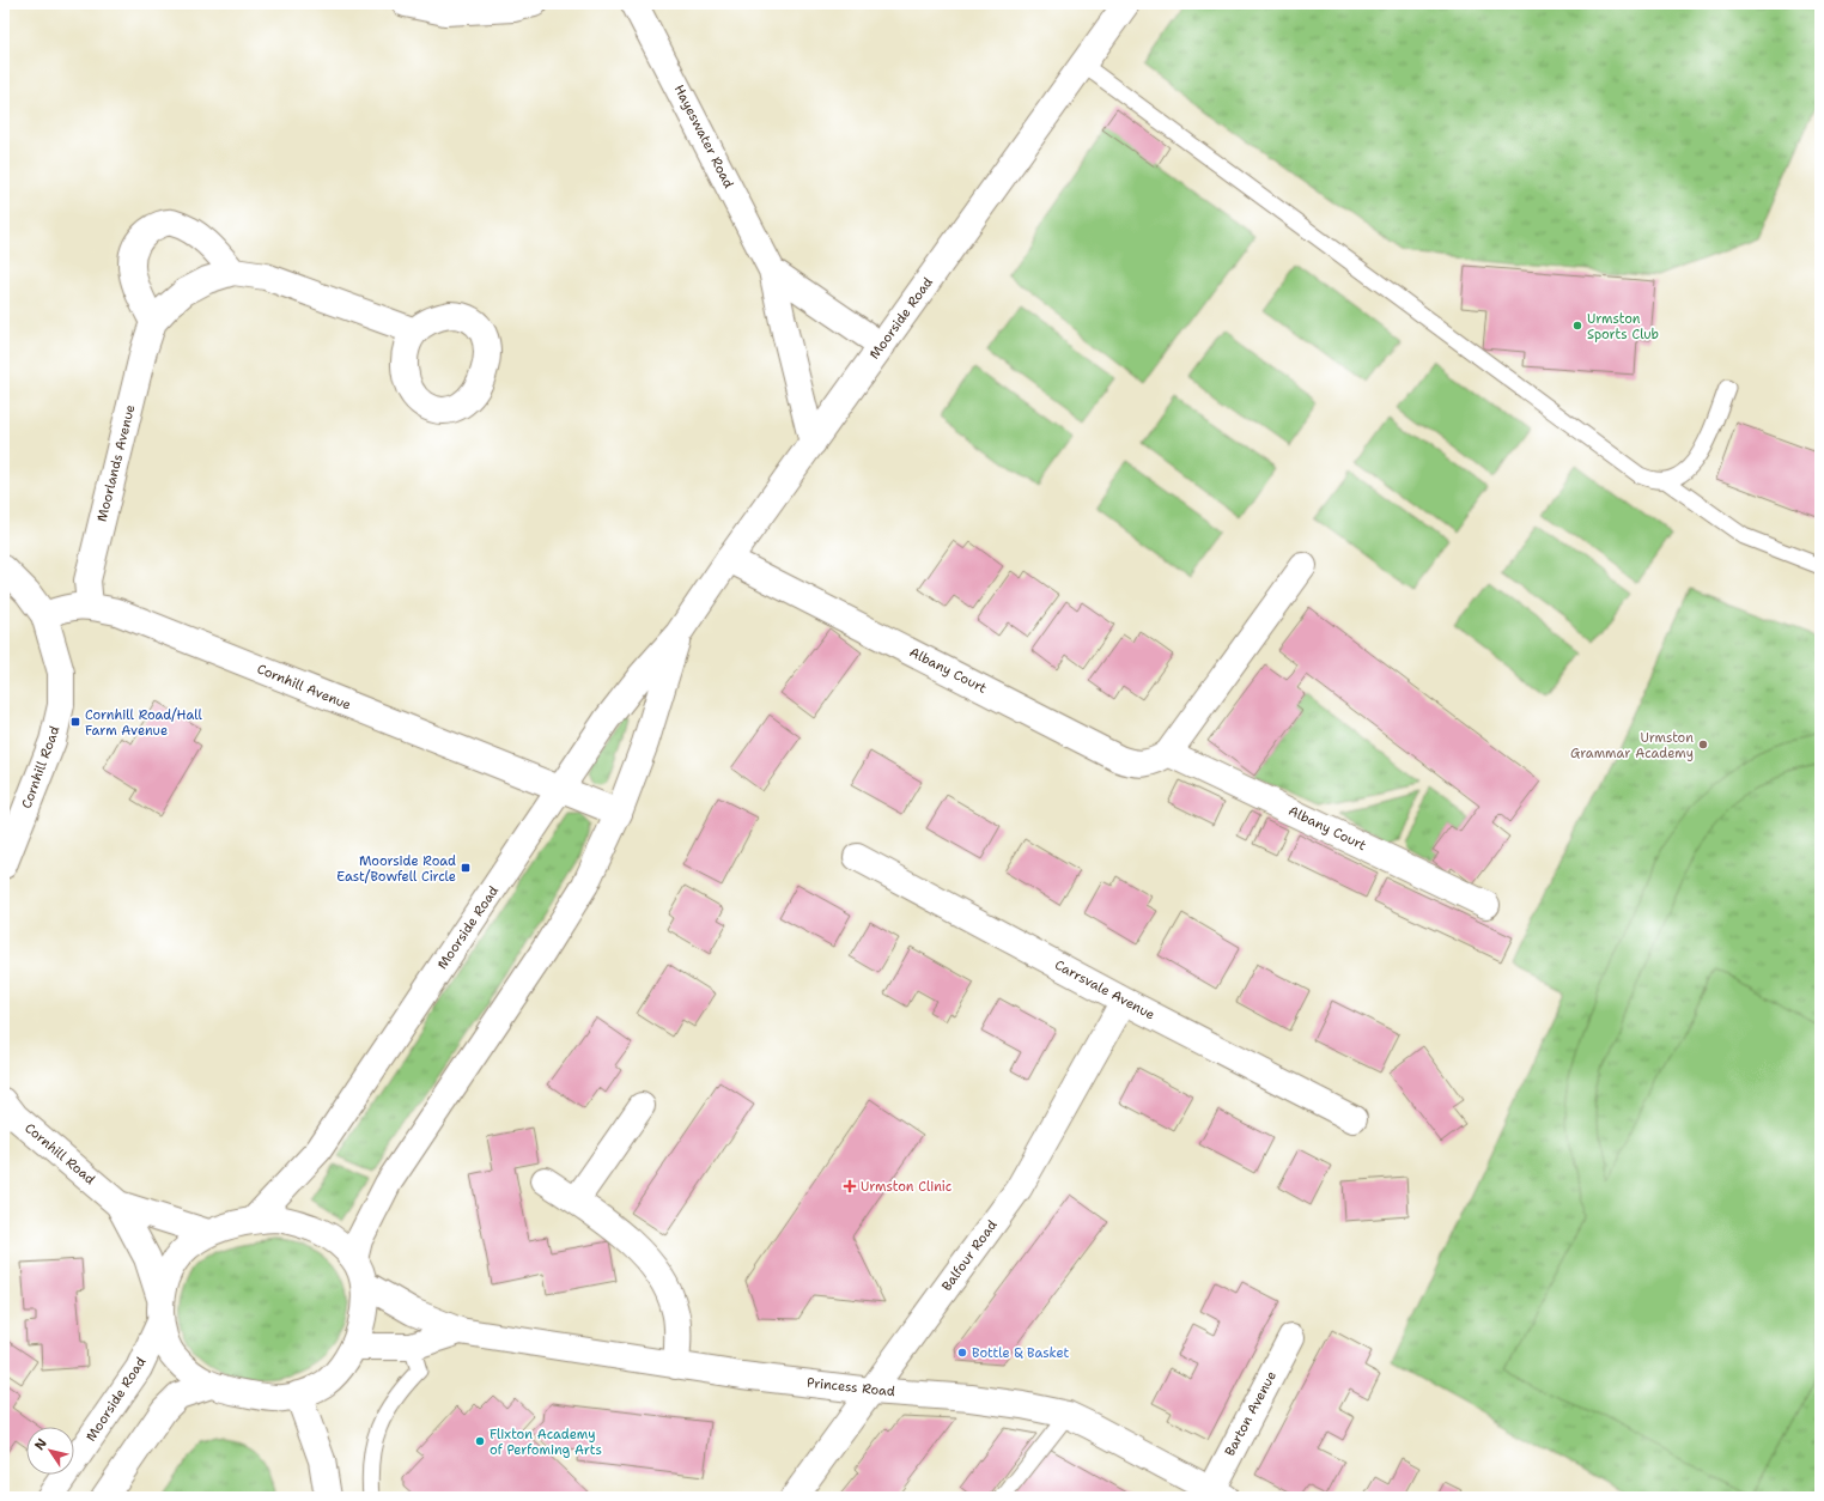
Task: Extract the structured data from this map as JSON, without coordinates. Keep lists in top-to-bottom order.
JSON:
{
  "streets": {
    "street": [
      "Hayeswater Road",
      "Moorside Road",
      "Moorlands Avenue",
      "Albany Court",
      "Cornhill Avenue",
      "Cornhill Road",
      "Carrsvale Avenue",
      "Balfour Road",
      "Princess Road",
      "Barton Avenue"
    ]
  },
  "crossings": [
    ["Hayeswater Road", "Moorside Road"],
    ["Moorside Road", "Albany Court"],
    ["Moorside Road", "Cornhill Avenue"],
    ["Moorside Road", "Cornhill Road"],
    ["Moorlands Avenue", "Cornhill Avenue"],
    ["Cornhill Avenue", "Cornhill Road"],
    ["Carrsvale Avenue", "Balfour Road"],
    ["Balfour Road", "Princess Road"],
    ["Princess Road", "Barton Avenue"]
  ],
  "places": {
    "other": [
      "Urmston Sports Club",
      "Urmston Grammar Academy",
      "Bottle & Basket",
      "Flixton Academy of Perfoming Arts"
    ],
    "transit": ["Cornhill Road/Hall Farm Avenue", "Moorside Road East/Bowfell Circle"],
    "health": ["Urmston Clinic"]
  },
  "north": "top left"
}
